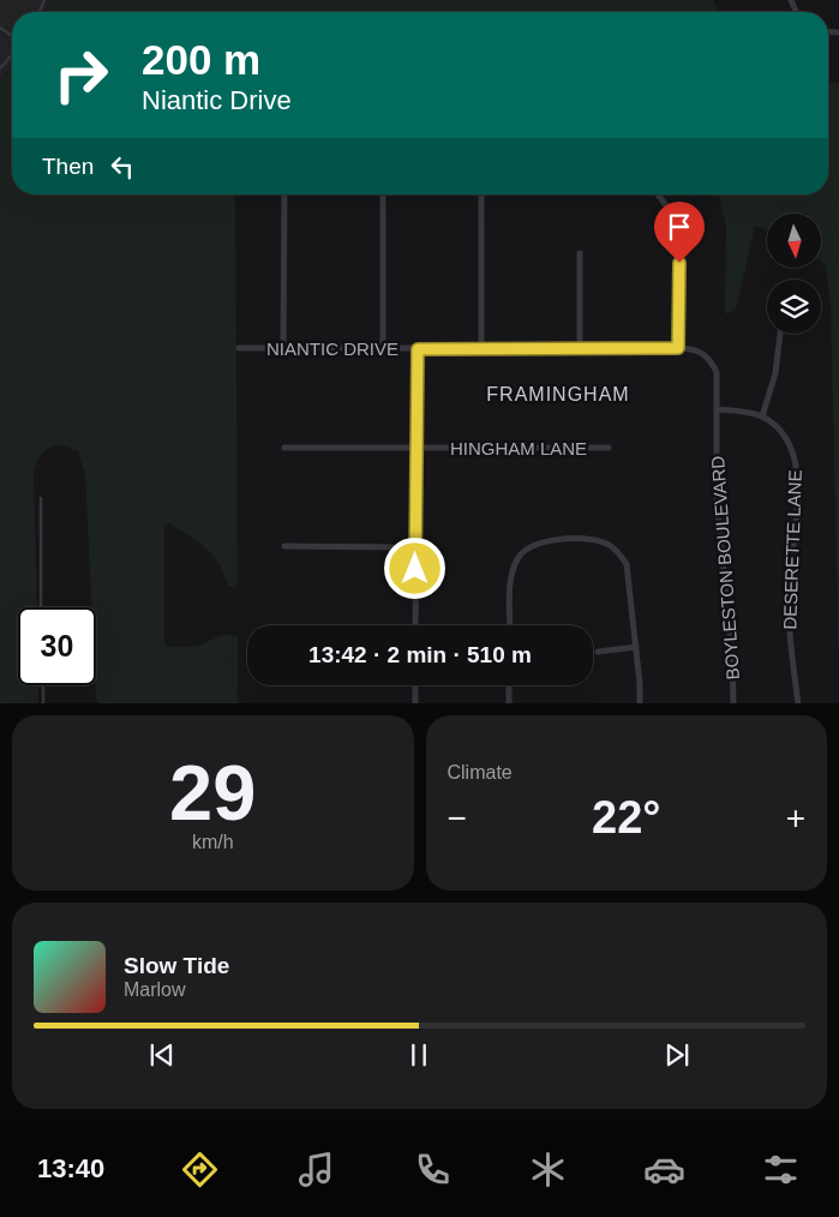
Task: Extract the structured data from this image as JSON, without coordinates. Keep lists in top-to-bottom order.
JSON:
{
  "streets": {
    "street": [
      "NIANTIC DRIVE",
      "HINGHAM LANE",
      "DESERETTE LANE",
      "BOYLESTON BOULEVARD"
    ]
  },
  "crossings": [
    ["NIANTIC DRIVE", "BOYLESTON BOULEVARD"]
  ],
  "districts": ["FRAMINGHAM"],
  "north": "bottom",
  "page": {
    "turn": ["200 m", "Niantic Drive"],
    "then": "Then",
    "limit": "30",
    "trip": "13:42 · 2 min · 510 m",
    "tile": [
      ["29", "km/h"],
      "Climate"
    ],
    "heat": ["−", "22°", "+"],
    "song": ["Slow Tide", "Marlow"],
    "tabs": "13:40"
  }
}
